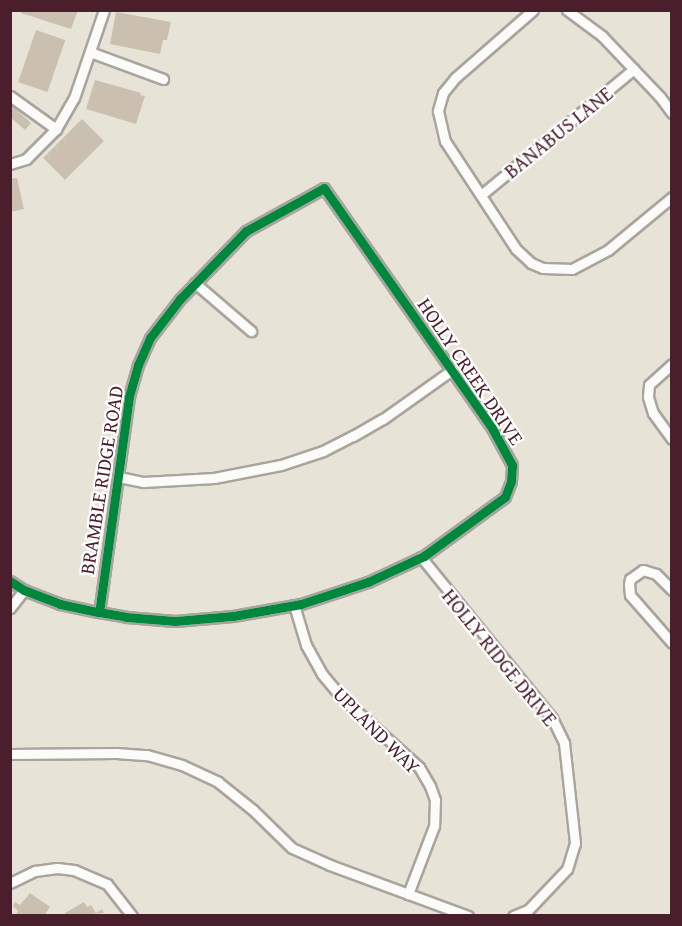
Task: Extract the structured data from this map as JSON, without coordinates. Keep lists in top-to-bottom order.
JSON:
{
  "streets": {
    "street": [
      "BANABUS LANE",
      "HOLLY CREEK DRIVE",
      "BRAMBLE RIDGE ROAD",
      "HOLLY RIDGE DRIVE",
      "UPLAND WAY"
    ]
  },
  "crossings": [
    ["HOLLY CREEK DRIVE", "BRAMBLE RIDGE ROAD"],
    ["HOLLY CREEK DRIVE", "HOLLY RIDGE DRIVE"],
    ["HOLLY CREEK DRIVE", "UPLAND WAY"]
  ]
}
